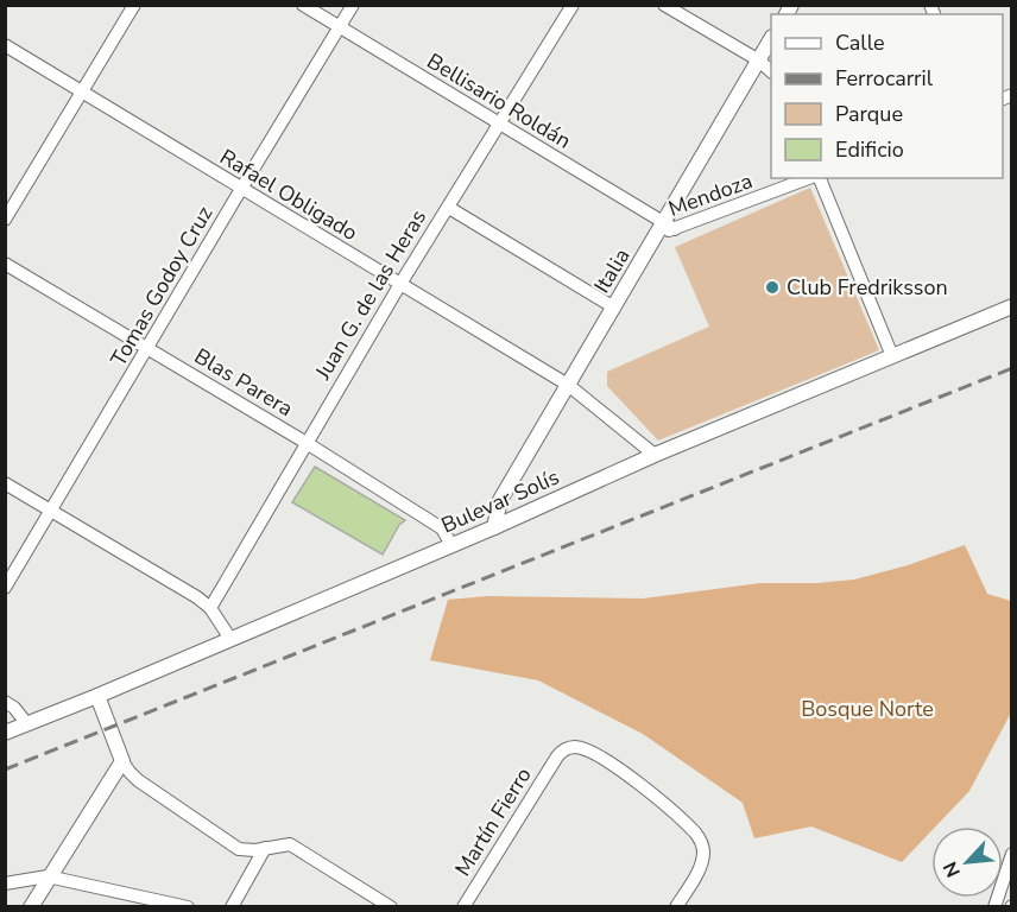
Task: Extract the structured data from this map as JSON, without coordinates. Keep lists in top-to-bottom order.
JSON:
{
  "streets": {
    "street": [
      "Bellisario Roldán",
      "Rafael Obligado",
      "Mendoza",
      "Italia",
      "Tomas Godoy Cruz",
      "Juan G. de las Heras",
      "Blas Parera",
      "Bulevar Solís",
      "Martín Fierro"
    ]
  },
  "crossings": [
    ["Bellisario Roldán", "Mendoza"],
    ["Bellisario Roldán", "Italia"],
    ["Bellisario Roldán", "Tomas Godoy Cruz"],
    ["Bellisario Roldán", "Juan G. de las Heras"],
    ["Rafael Obligado", "Italia"],
    ["Rafael Obligado", "Tomas Godoy Cruz"],
    ["Rafael Obligado", "Juan G. de las Heras"],
    ["Rafael Obligado", "Bulevar Solís"],
    ["Mendoza", "Italia"],
    ["Italia", "Bulevar Solís"],
    ["Tomas Godoy Cruz", "Blas Parera"],
    ["Juan G. de las Heras", "Blas Parera"],
    ["Blas Parera", "Bulevar Solís"]
  ],
  "parks": ["Bosque Norte"],
  "places": ["Club Fredriksson"],
  "legend": [
    "Calle",
    "Ferrocarril",
    "Parque",
    "Edificio"
  ],
  "north": "bottom left"
}
